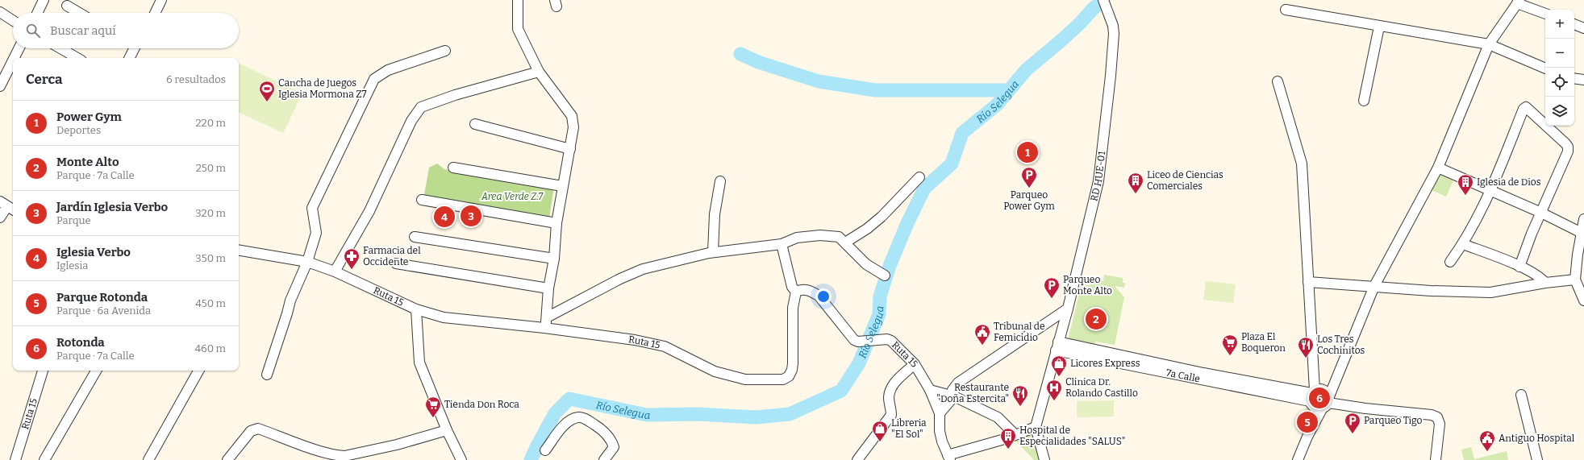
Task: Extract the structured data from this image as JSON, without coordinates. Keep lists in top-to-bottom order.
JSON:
{
  "streets": {
    "street": ["RD HUE-01", "Ruta 15", "7a Calle"]
  },
  "crossings": [
    ["RD HUE-01", "7a Calle"]
  ],
  "water": ["Río Selegua"],
  "parks": ["Area Verde Z.7"],
  "places": {
    "sports": ["Cancha de Juegos Iglesia Mormona Z7"],
    "parking": ["Parqueo Power Gym", "Parqueo Monte Alto", "Parqueo Tigo"],
    "building": ["Liceo de Ciencias Comerciales", "Iglesia de Dios", "Hospital de Especialidades \"SALUS\""],
    "pharmacy": ["Farmacia del Occidente"],
    "public building": ["Tribunal de Femicidio", "Antiguo Hospital"],
    "supermarket": ["Plaza El Boqueron", "Tienda Don Roca"],
    "restaurant": ["Los Tres Cochinitos", "Restaurante \"Doña Estercita\""],
    "shop": ["Licores Express", "Libreria \"El Sol\""],
    "hospital": ["Clinica Dr. Rolando Castillo"]
  },
  "page": {
    "map_buttons": ["+", "−"],
    "search": "Buscar aquí",
    "heading": ["Cerca", "6 resultados"],
    "list": [
      {
        "mark": "1",
        "name": "Power Gym",
        "note": "Deportes",
        "value": "220 m"
      },
      {
        "mark": "2",
        "name": "Monte Alto",
        "note": "Parque · 7a Calle",
        "value": "250 m"
      },
      {
        "mark": "3",
        "name": "Jardín Iglesia Verbo",
        "note": "Parque",
        "value": "320 m"
      },
      {
        "mark": "4",
        "name": "Iglesia Verbo",
        "note": "Iglesia",
        "value": "350 m"
      },
      {
        "mark": "5",
        "name": "Parque Rotonda",
        "note": "Parque · 6a Avenida",
        "value": "450 m"
      },
      {
        "mark": "6",
        "name": "Rotonda",
        "note": "Parque · 7a Calle",
        "value": "460 m"
      }
    ],
    "pins": [
      "1",
      "3",
      "4",
      "2",
      "6",
      "5"
    ]
  }
}
